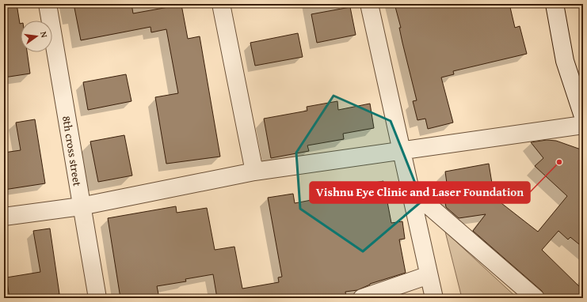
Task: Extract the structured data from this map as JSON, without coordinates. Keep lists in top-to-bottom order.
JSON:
{
  "streets": {
    "street": ["8th cross street"]
  },
  "places": ["Vishnu Eye Clinic and Laser Foundation"],
  "north": "right"
}
